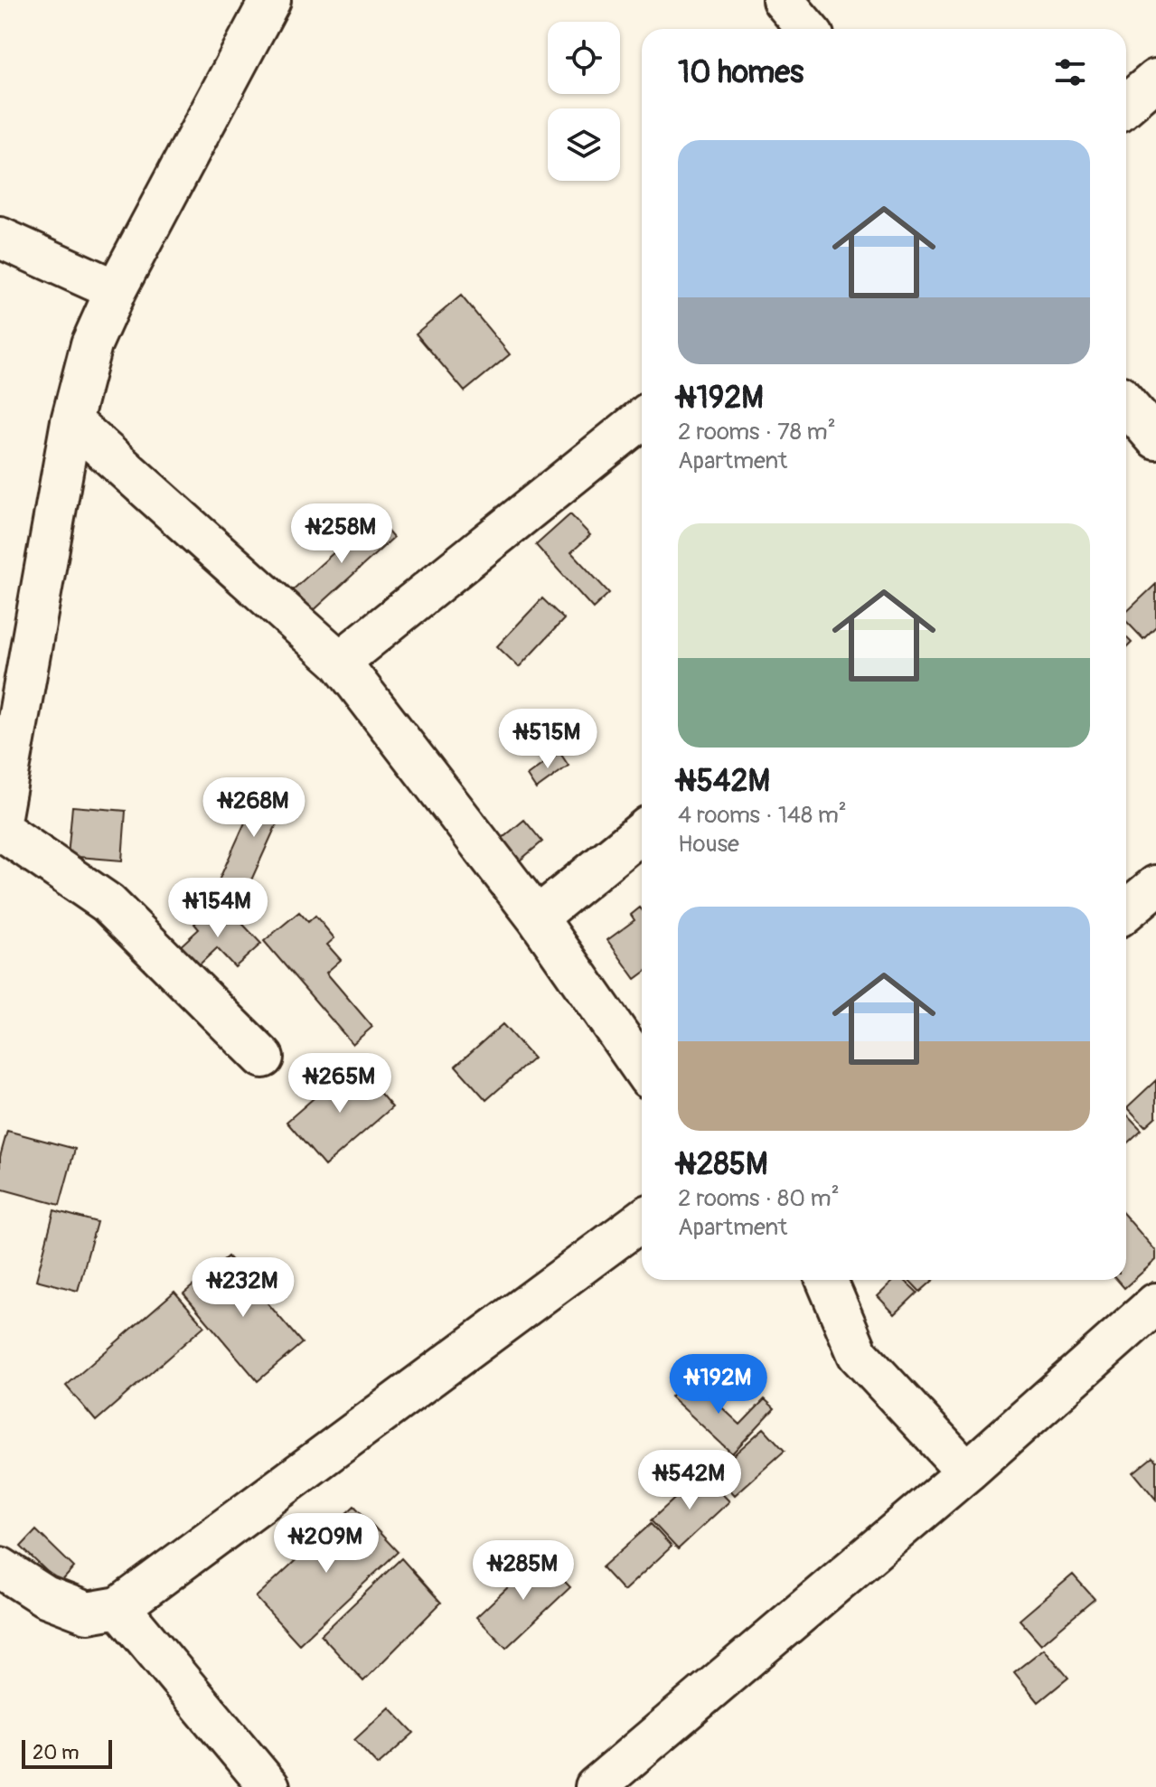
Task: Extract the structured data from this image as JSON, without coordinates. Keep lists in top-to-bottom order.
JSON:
{
  "scale_bar": "20 m",
  "page": {
    "heading": "10 homes",
    "list": [
      {
        "name": "₦192M",
        "note": "2 rooms · 78 m² · Apartment"
      },
      {
        "name": "₦542M",
        "note": "4 rooms · 148 m² · House"
      },
      {
        "name": "₦285M",
        "note": "2 rooms · 80 m² · Apartment"
      }
    ],
    "price": [
      "₦258M",
      "₦515M",
      "₦268M",
      "₦154M",
      "₦265M",
      "₦232M",
      "₦192M",
      "₦542M",
      "₦209M",
      "₦285M"
    ],
    "scale": "20 m"
  }
}
